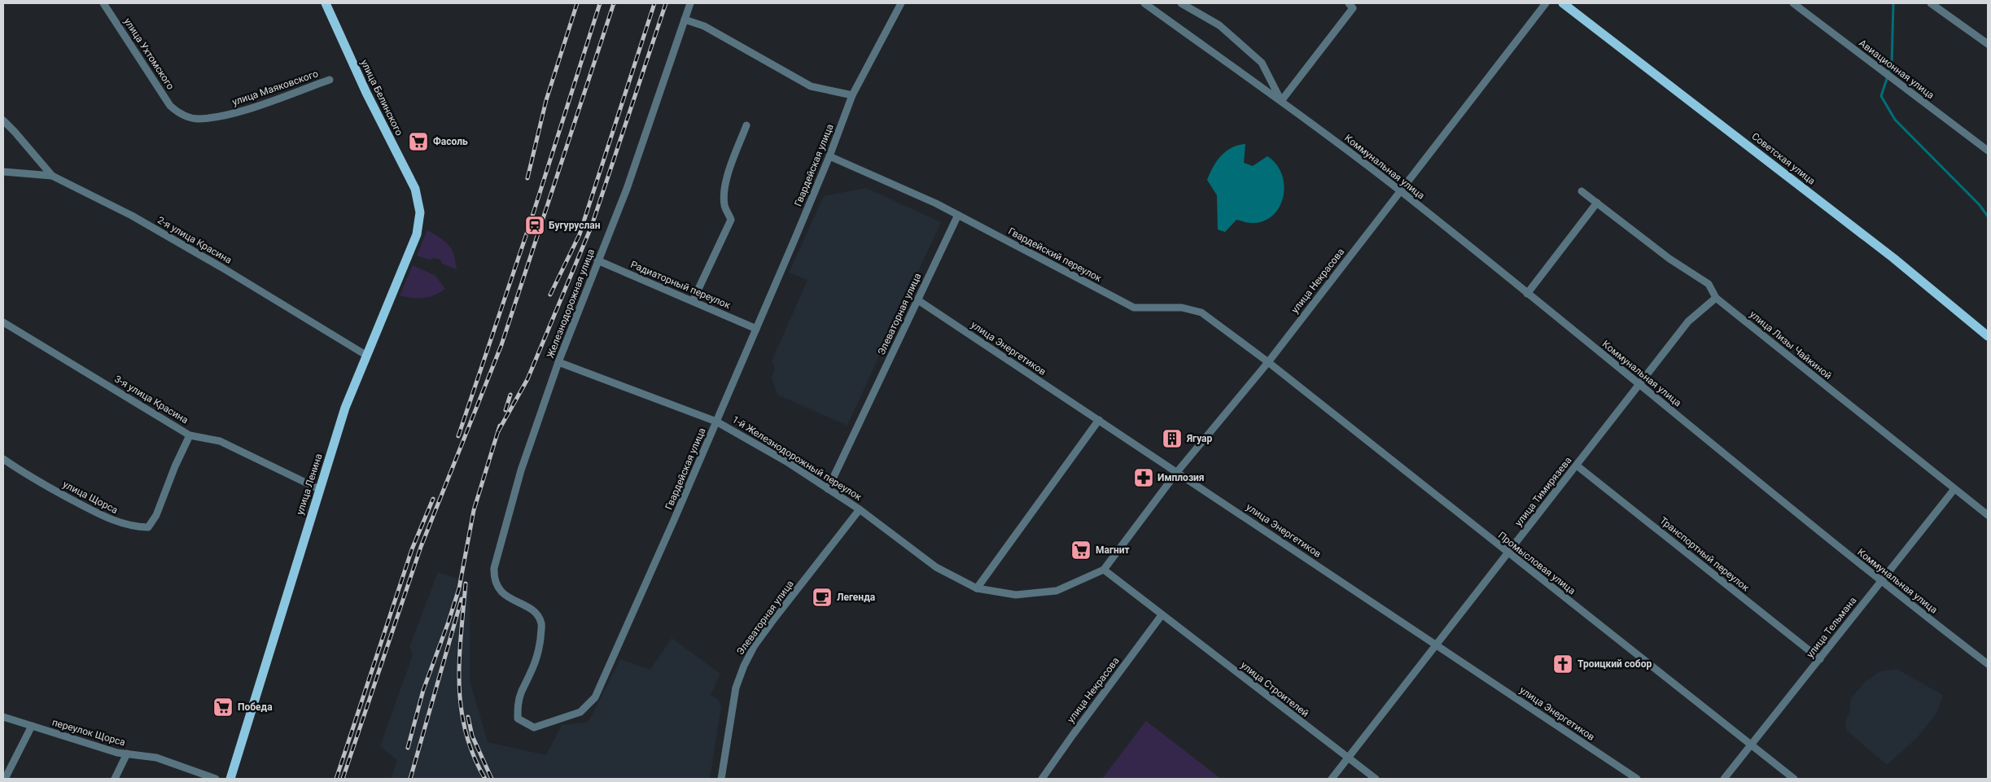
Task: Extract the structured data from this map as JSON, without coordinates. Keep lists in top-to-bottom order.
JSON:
{
  "streets": {
    "main road": ["улица Белинского", "Советская улица", "улица Ленина"],
    "street": [
      "улица Ухтомского",
      "Авиационная улица",
      "улица Маяковского",
      "Гвардейская улица",
      "Коммунальная улица",
      "2-я улица Красина",
      "Гвардейский переулок",
      "улица Некрасова",
      "Радиаторный переулок",
      "Железнодорожная улица",
      "Элеваторная улица",
      "улица Лизы Чайкиной",
      "улица Энергетиков",
      "3-я улица Красина",
      "1-й Железнодорожный переулок",
      "улица Тимирязева",
      "улица Щорса",
      "Транспортный переулок",
      "Промысловая улица",
      "улица Тельмана",
      "улица Строителей",
      "переулок Щорса"
    ]
  },
  "crossings": [
    ["улица Ухтомского", "улица Маяковского"],
    ["улица Белинского", "улица Ленина"],
    ["Гвардейская улица", "Гвардейский переулок"],
    ["Гвардейская улица", "Радиаторный переулок"],
    ["Гвардейская улица", "Железнодорожная улица"],
    ["Гвардейская улица", "1-й Железнодорожный переулок"],
    ["Коммунальная улица", "улица Некрасова"],
    ["Коммунальная улица", "улица Тимирязева"],
    ["Коммунальная улица", "улица Тельмана"],
    ["2-я улица Красина", "улица Ленина"],
    ["Гвардейский переулок", "улица Некрасова"],
    ["Гвардейский переулок", "Элеваторная улица"],
    ["Гвардейский переулок", "Промысловая улица"],
    ["улица Некрасова", "улица Энергетиков"],
    ["улица Некрасова", "1-й Железнодорожный переулок"],
    ["улица Некрасова", "Промысловая улица"],
    ["улица Некрасова", "улица Строителей"],
    ["Радиаторный переулок", "Железнодорожная улица"],
    ["Железнодорожная улица", "1-й Железнодорожный переулок"],
    ["Элеваторная улица", "улица Энергетиков"],
    ["Элеваторная улица", "1-й Железнодорожный переулок"],
    ["улица Лизы Чайкиной", "улица Тимирязева"],
    ["улица Лизы Чайкиной", "улица Тельмана"],
    ["улица Энергетиков", "улица Тимирязева"],
    ["3-я улица Красина", "улица Ленина"],
    ["3-я улица Красина", "улица Щорса"],
    ["1-й Железнодорожный переулок", "улица Строителей"],
    ["улица Тимирязева", "Транспортный переулок"],
    ["улица Тимирязева", "Промысловая улица"],
    ["улица Тимирязева", "улица Строителей"],
    ["Транспортный переулок", "улица Тельмана"],
    ["Промысловая улица", "улица Тельмана"]
  ],
  "places": {
    "supermarket": ["Фасоль", "Магнит", "Победа"],
    "station": ["Бугуруслан"],
    "building": ["Ягуар"],
    "pharmacy": ["Имплозия"],
    "cafe": ["Легенда"],
    "church": ["Троицкий собор"]
  }
}
